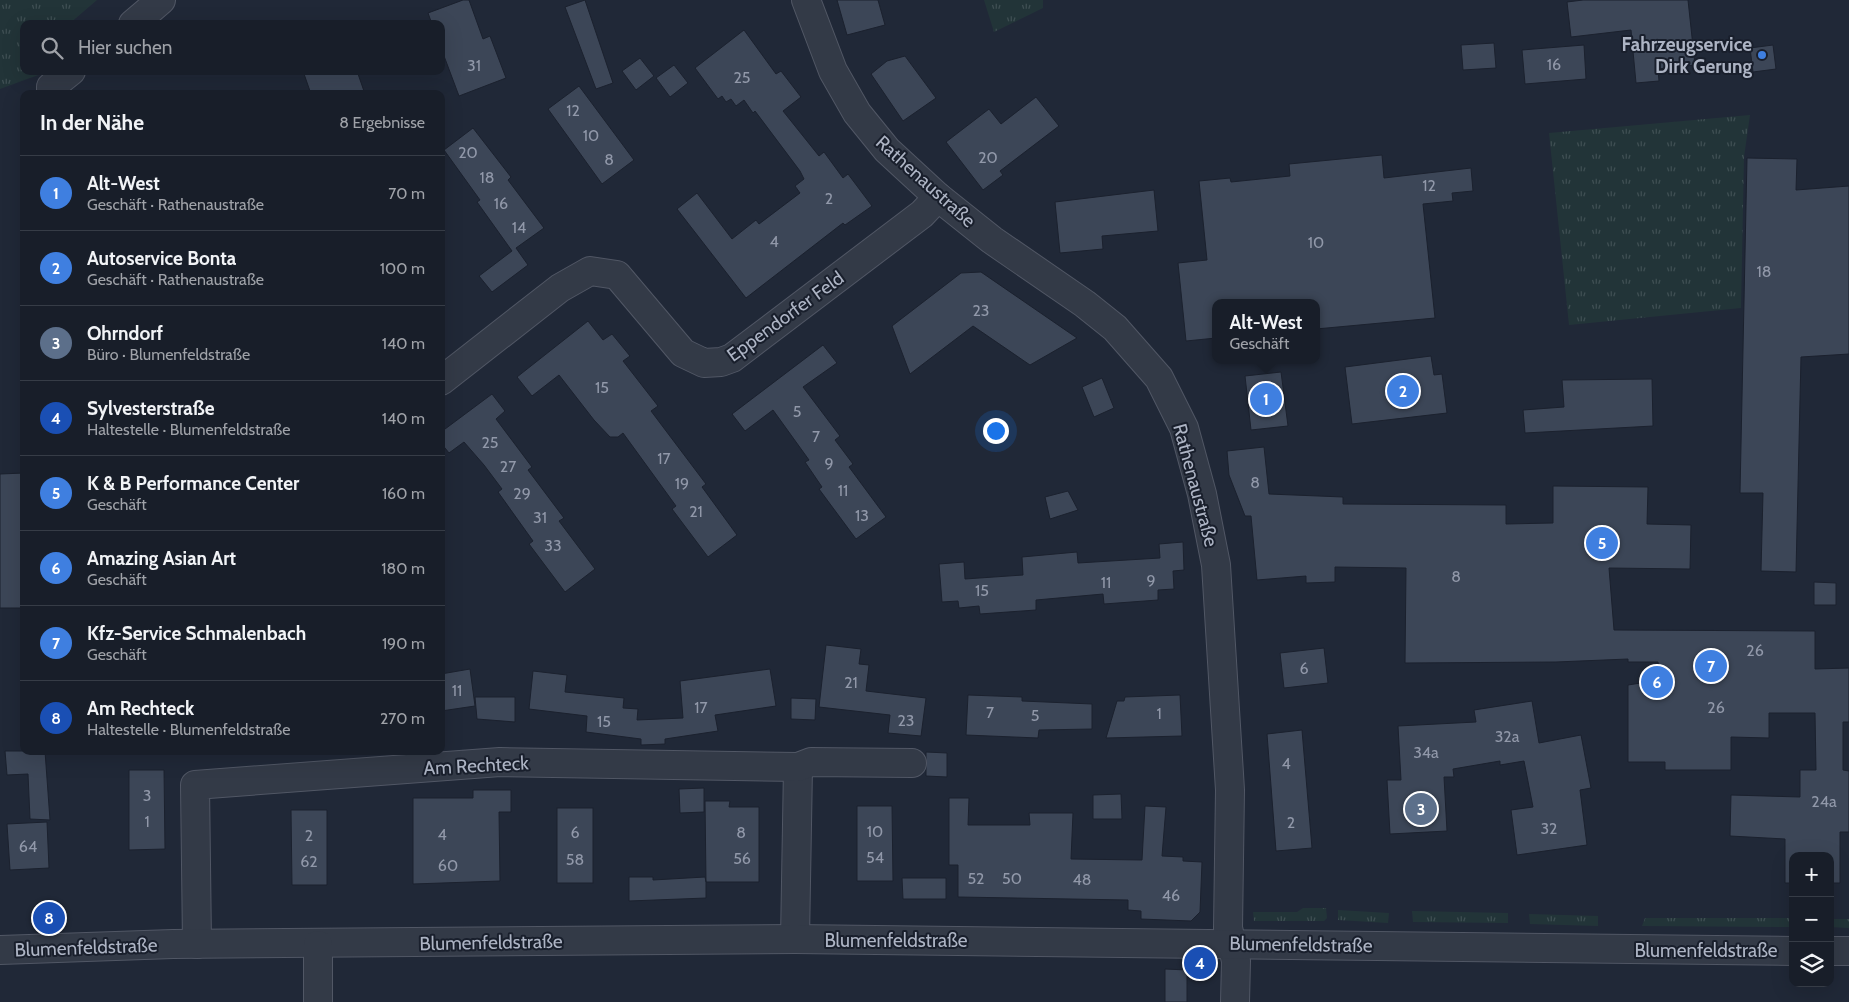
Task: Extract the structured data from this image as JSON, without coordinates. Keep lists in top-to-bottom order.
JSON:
{
  "streets": {
    "street": [
      "Rathenaustraße",
      "Eppendorfer Feld",
      "Am Rechteck",
      "Blumenfeldstraße"
    ]
  },
  "crossings": [
    ["Rathenaustraße", "Eppendorfer Feld"],
    ["Rathenaustraße", "Blumenfeldstraße"],
    ["Am Rechteck", "Blumenfeldstraße"]
  ],
  "places": ["Fahrzeugservice Dirk Gerung"],
  "house_numbers": [
    "16",
    "31",
    "25",
    "12",
    "10",
    "20",
    "20",
    "8",
    "18",
    "12",
    "2",
    "16",
    "14",
    "4",
    "10",
    "18",
    "23",
    "15",
    "5",
    "7",
    "25",
    "17",
    "9",
    "27",
    "8",
    "19",
    "11",
    "29",
    "21",
    "13",
    "31",
    "33",
    "8",
    "9",
    "11",
    "15",
    "26",
    "6",
    "21",
    "11",
    "17",
    "26",
    "7",
    "1",
    "5",
    "23",
    "15",
    "32a",
    "34a",
    "4",
    "3",
    "24a",
    "1",
    "2",
    "32",
    "10",
    "6",
    "8",
    "4",
    "2",
    "64",
    "54",
    "56",
    "58",
    "62",
    "60",
    "52",
    "50",
    "48",
    "46"
  ],
  "page": {
    "search": "Hier suchen",
    "heading": ["In der Nähe", "8 Ergebnisse"],
    "list": [
      {
        "mark": "1",
        "name": "Alt-West",
        "note": "Geschäft · Rathenaustraße",
        "value": "70 m"
      },
      {
        "mark": "2",
        "name": "Autoservice Bonta",
        "note": "Geschäft · Rathenaustraße",
        "value": "100 m"
      },
      {
        "mark": "3",
        "name": "Ohrndorf",
        "note": "Büro · Blumenfeldstraße",
        "value": "140 m"
      },
      {
        "mark": "4",
        "name": "Sylvesterstraße",
        "note": "Haltestelle · Blumenfeldstraße",
        "value": "140 m"
      },
      {
        "mark": "5",
        "name": "K & B Performance Center",
        "note": "Geschäft",
        "value": "160 m"
      },
      {
        "mark": "6",
        "name": "Amazing Asian Art",
        "note": "Geschäft",
        "value": "180 m"
      },
      {
        "mark": "7",
        "name": "Kfz-Service Schmalenbach",
        "note": "Geschäft",
        "value": "190 m"
      },
      {
        "mark": "8",
        "name": "Am Rechteck",
        "note": "Haltestelle · Blumenfeldstraße",
        "value": "270 m"
      }
    ],
    "popup": ["Alt-West", "Geschäft"],
    "pins": [
      "2",
      "1",
      "5",
      "7",
      "6",
      "3",
      "8",
      "4"
    ],
    "map_buttons": ["+", "−"]
  }
}
